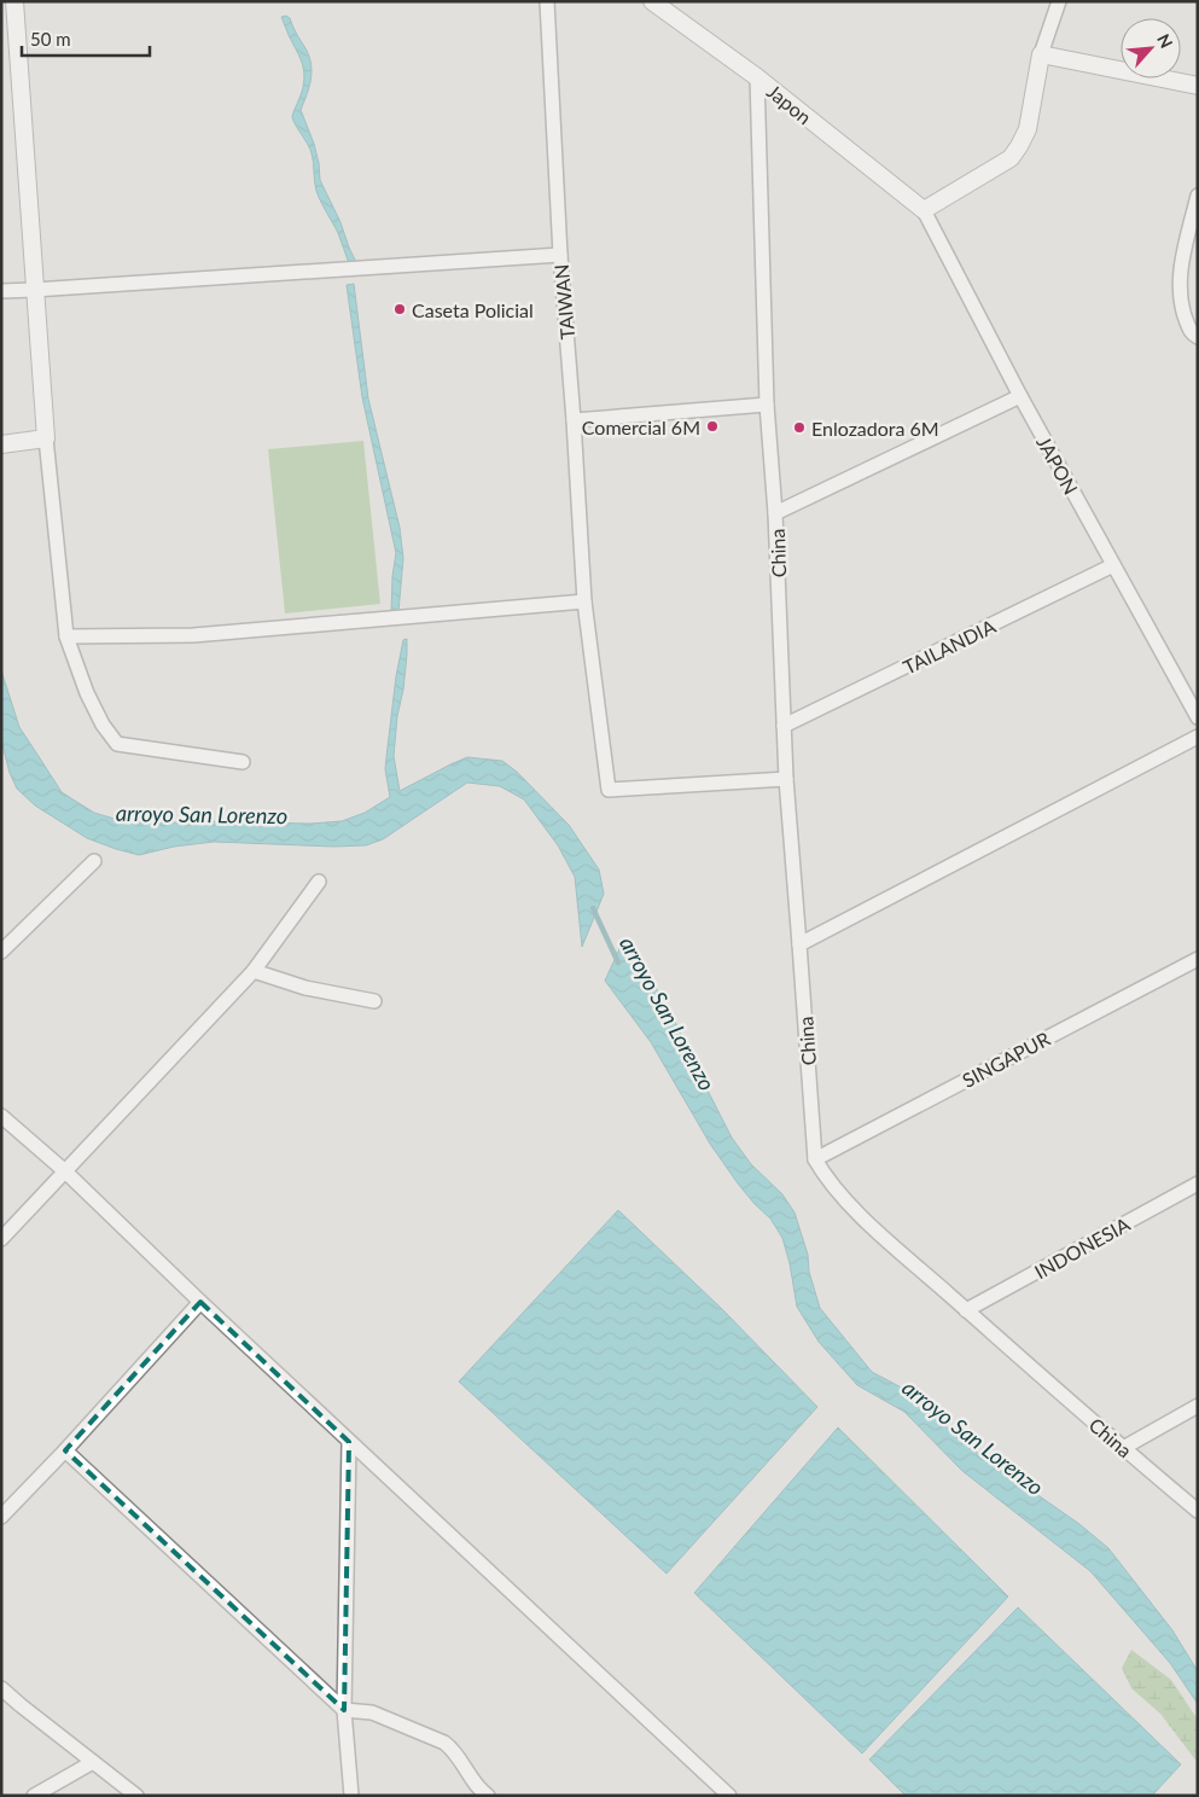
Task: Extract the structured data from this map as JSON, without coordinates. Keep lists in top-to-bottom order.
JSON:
{
  "streets": {
    "street": [
      "Japon",
      "TAIWAN",
      "JAPON",
      "China",
      "TAILANDIA",
      "SINGAPUR",
      "INDONESIA"
    ]
  },
  "crossings": [
    ["Japon", "JAPON"],
    ["Japon", "China"],
    ["TAIWAN", "China"],
    ["JAPON", "TAILANDIA"],
    ["China", "TAILANDIA"],
    ["China", "SINGAPUR"],
    ["China", "INDONESIA"]
  ],
  "water": ["arroyo San Lorenzo"],
  "places": ["Caseta Policial", "Comercial 6M", "Enlozadora 6M"],
  "scale_bar": "50 m",
  "north": "top right"
}
